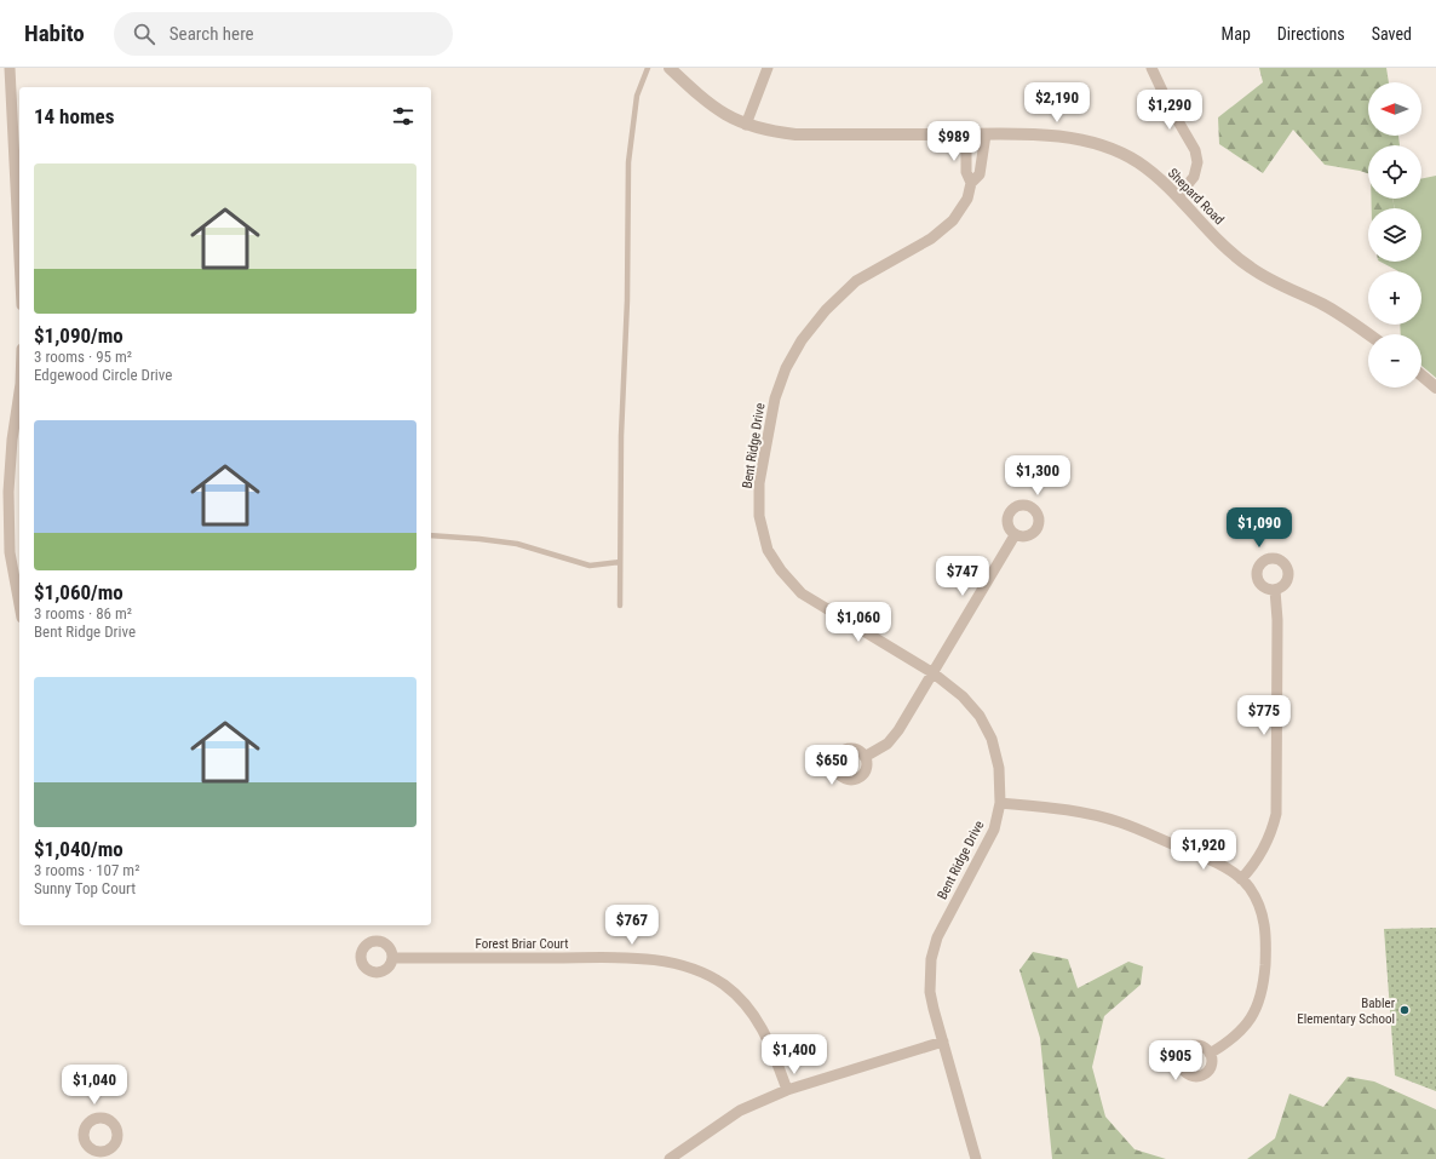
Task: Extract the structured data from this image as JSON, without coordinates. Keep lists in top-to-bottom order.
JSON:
{
  "streets": {
    "street": ["Shepard Road", "Bent Ridge Drive", "Forest Briar Court"]
  },
  "crossings": [
    ["Shepard Road", "Bent Ridge Drive"]
  ],
  "places": ["Babler Elementary School"],
  "north": "left",
  "page": {
    "header": "Habito",
    "search": "Search here",
    "nav": ["Map", "Directions", "Saved"],
    "map_buttons": ["+", "−"],
    "price": [
      "$2,190",
      "$1,290",
      "$989",
      "$1,300",
      "$1,090",
      "$747",
      "$1,060",
      "$775",
      "$650",
      "$1,920",
      "$767",
      "$1,400",
      "$905",
      "$1,040"
    ],
    "heading": "14 homes",
    "list": [
      {
        "name": "$1,090/mo",
        "note": "3 rooms · 95 m² · Edgewood Circle Drive"
      },
      {
        "name": "$1,060/mo",
        "note": "3 rooms · 86 m² · Bent Ridge Drive"
      },
      {
        "name": "$1,040/mo",
        "note": "3 rooms · 107 m² · Sunny Top Court"
      }
    ]
  }
}
